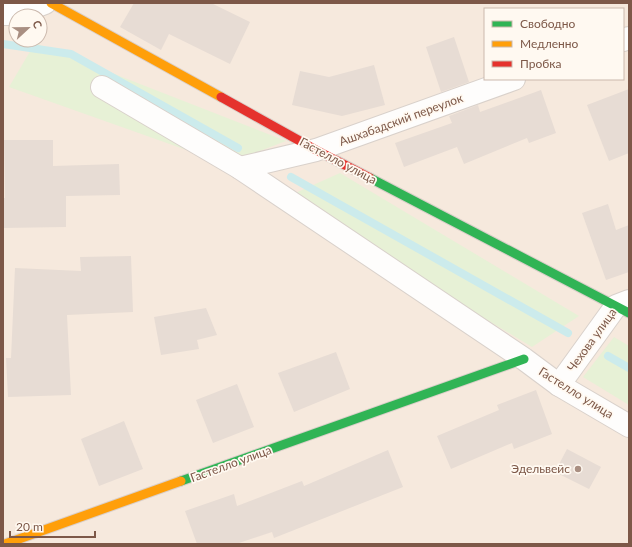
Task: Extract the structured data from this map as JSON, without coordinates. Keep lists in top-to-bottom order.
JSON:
{
  "streets": {
    "street": ["Ашхабадский переулок", "Гастелло улица", "Чехова улица"]
  },
  "crossings": [
    ["Ашхабадский переулок", "Гастелло улица"],
    ["Гастелло улица", "Чехова улица"]
  ],
  "places": ["Эдельвейс"],
  "legend": ["Свободно", "Медленно", "Пробка"],
  "scale_bar": "20 m",
  "north": "right"
}
